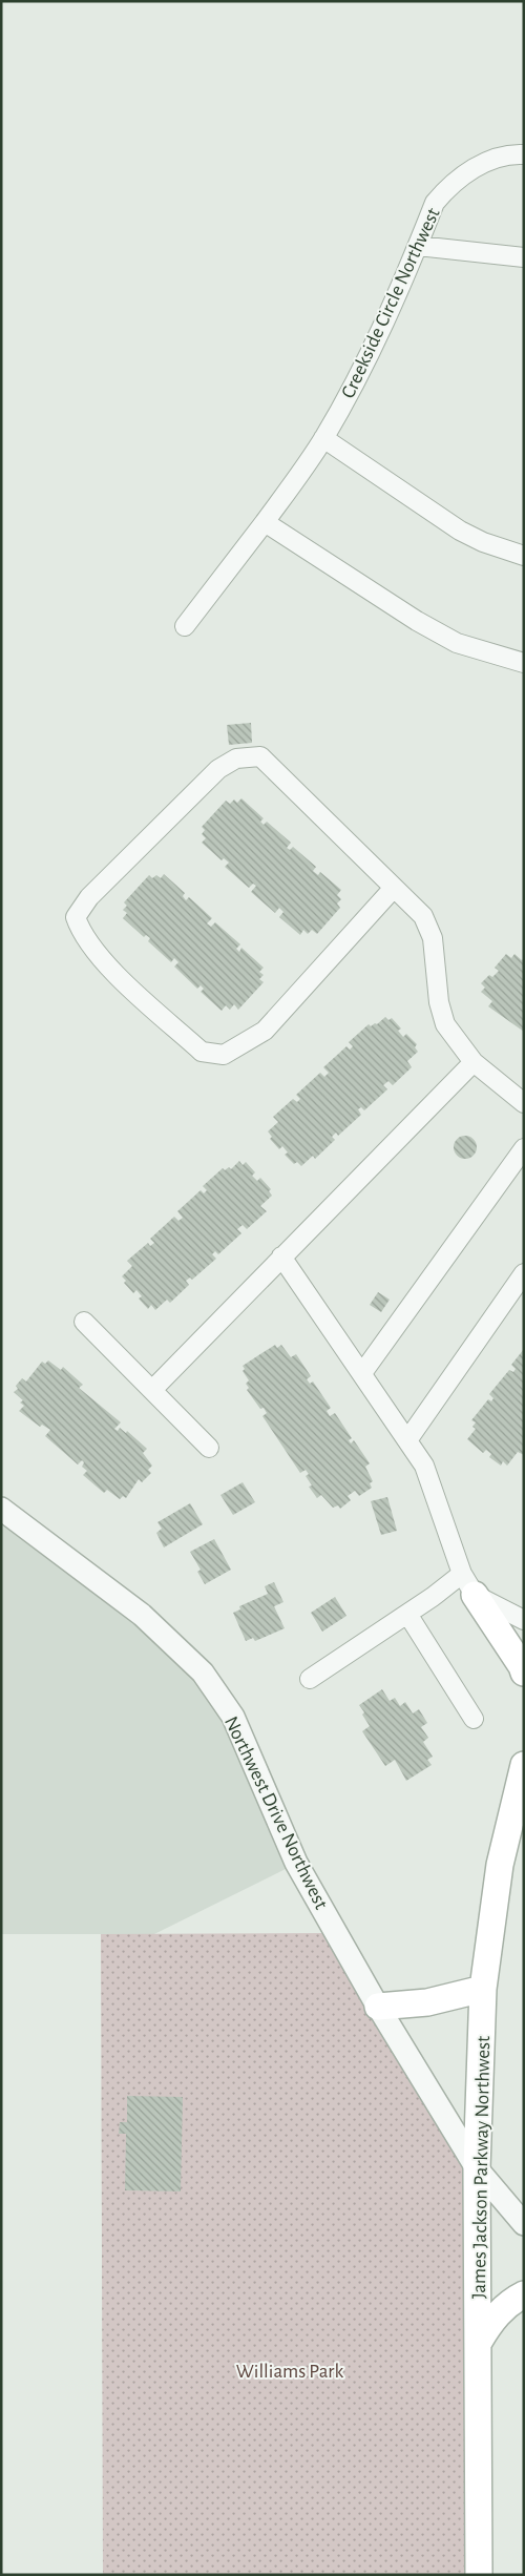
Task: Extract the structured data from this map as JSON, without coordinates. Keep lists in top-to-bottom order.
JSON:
{
  "streets": {
    "main road": ["James Jackson Parkway Northwest"],
    "street": ["Creekside Circle Northwest", "Northwest Drive Northwest"]
  },
  "crossings": [
    ["Northwest Drive Northwest", "James Jackson Parkway Northwest"]
  ],
  "parks": ["Williams Park"]
}
